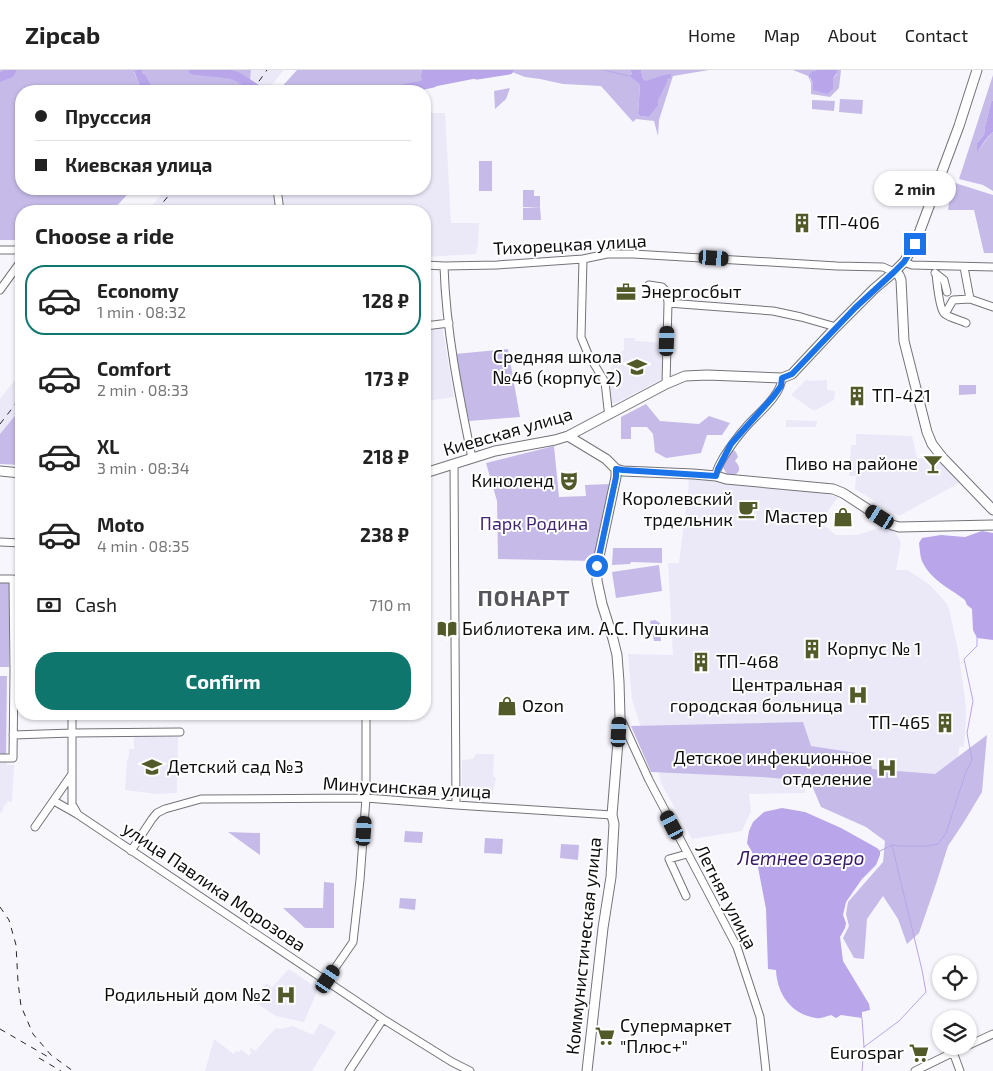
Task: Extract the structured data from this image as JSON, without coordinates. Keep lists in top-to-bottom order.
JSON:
{
  "streets": {
    "main road": ["Киевская улица", "Коммунистическая улица"],
    "street": [
      "Тихорецкая улица",
      "Минусинская улица",
      "улица Павлика Морозова",
      "Летняя улица"
    ]
  },
  "crossings": [
    ["Минусинская улица", "улица Павлика Морозова"],
    ["Минусинская улица", "Коммунистическая улица"],
    ["Летняя улица", "Коммунистическая улица"]
  ],
  "districts": ["ПОНАРТ"],
  "water": ["Летнее озеро"],
  "parks": ["Парк Родина"],
  "places": {
    "building": [
      "ТП-406",
      "ТП-421",
      "Корпус № 1",
      "ТП-468",
      "ТП-465"
    ],
    "office": ["Энергосбыт"],
    "school or university": ["Средняя школа №46 (корпус 2)", "Детский сад №3"],
    "bar": ["Пиво на районе"],
    "theatre": ["Киноленд"],
    "cafe": ["Королевский трдельник"],
    "shop": ["Мастер", "Ozon"],
    "library": ["Библиотека им. А.С. Пушкина"],
    "hospital": ["Центральная городская больница", "Детское инфекционное отделение", "Родильный дом №2"],
    "supermarket": ["Супермаркет \"Плюс+\"", "Eurospar"]
  },
  "page": {
    "header": "Zipcab",
    "nav": [
      "Home",
      "Map",
      "About",
      "Contact"
    ],
    "banner": ["Прусссия", "Киевская улица"],
    "bubble": "2 min",
    "heading": "Choose a ride",
    "list": [
      {
        "name": "Economy",
        "note": "1 min · 08:32",
        "value": "128 ₽"
      },
      {
        "name": "Comfort",
        "note": "2 min · 08:33",
        "value": "173 ₽"
      },
      {
        "name": "XL",
        "note": "3 min · 08:34",
        "value": "218 ₽"
      },
      {
        "name": "Moto",
        "note": "4 min · 08:35",
        "value": "238 ₽"
      }
    ],
    "pay": ["Cash", "710 m"],
    "buttons": "Confirm"
  }
}
